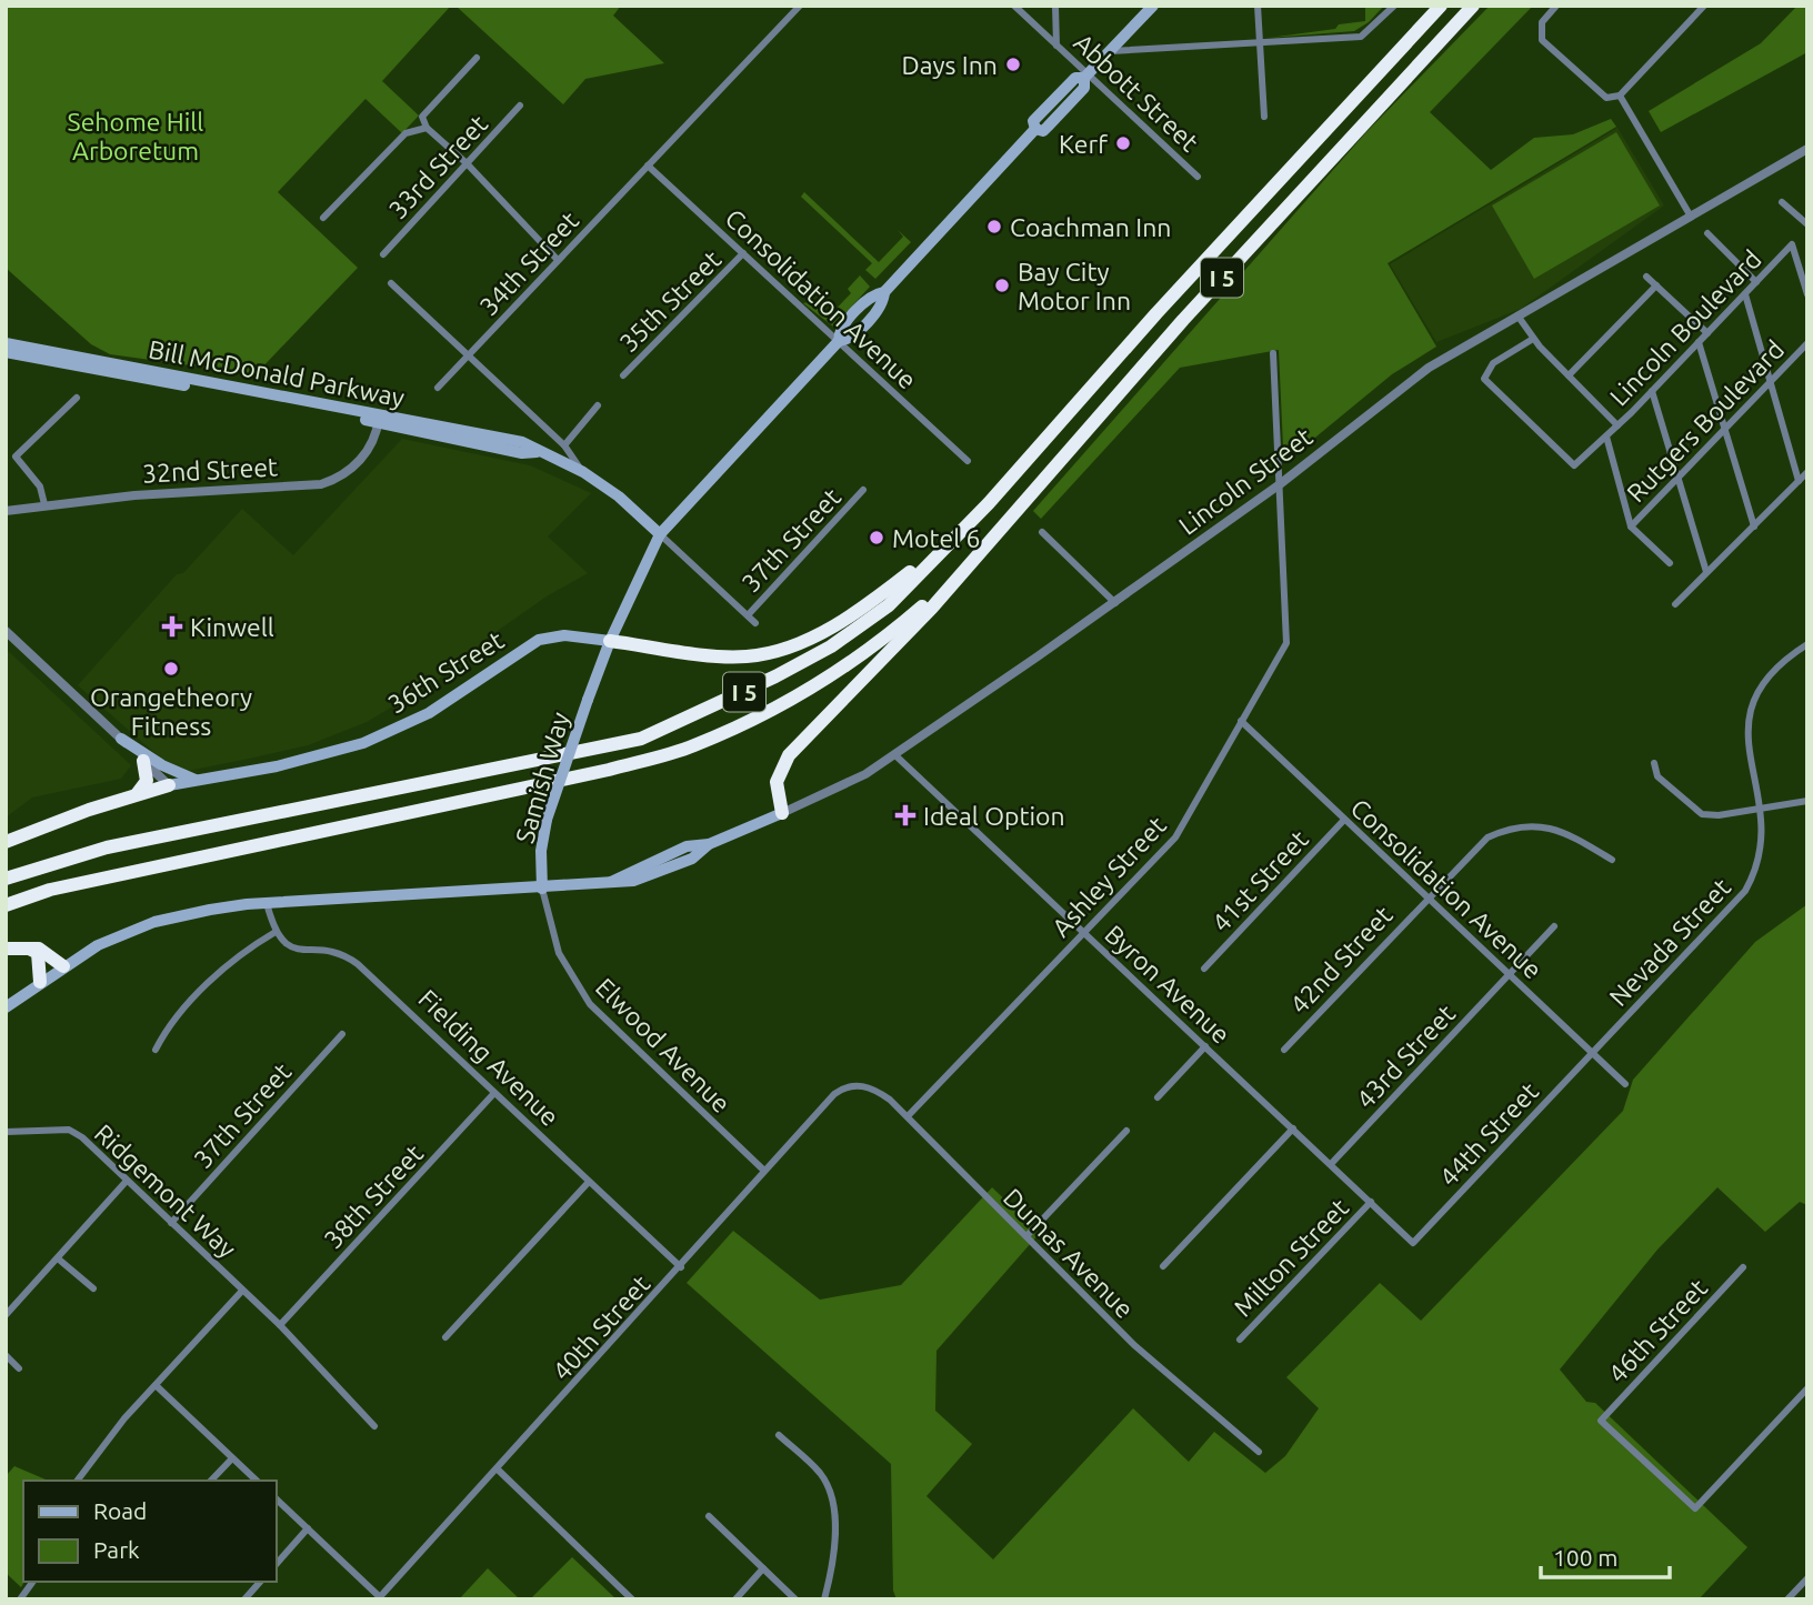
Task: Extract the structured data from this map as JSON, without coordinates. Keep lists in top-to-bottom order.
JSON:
{
  "streets": {
    "highway": ["I 5"],
    "main road": [
      "Bill McDonald Parkway",
      "Lincoln Street",
      "36th Street",
      "Samish Way"
    ],
    "street": [
      "Abbott Street",
      "33rd Street",
      "34th Street",
      "Consolidation Avenue",
      "35th Street",
      "Lincoln Boulevard",
      "Rutgers Boulevard",
      "32nd Street",
      "37th Street",
      "Ashley Street",
      "41st Street",
      "Nevada Street",
      "42nd Street",
      "Byron Avenue",
      "Elwood Avenue",
      "43rd Street",
      "Fielding Avenue",
      "44th Street",
      "Ridgemont Way",
      "38th Street",
      "Dumas Avenue",
      "Milton Street",
      "40th Street",
      "46th Street"
    ]
  },
  "crossings": [
    ["Abbott Street", "Samish Way"],
    ["34th Street", "Consolidation Avenue"],
    ["Consolidation Avenue", "35th Street"],
    ["Consolidation Avenue", "Samish Way"],
    ["Consolidation Avenue", "Ashley Street"],
    ["Consolidation Avenue", "41st Street"],
    ["Consolidation Avenue", "Nevada Street"],
    ["Consolidation Avenue", "42nd Street"],
    ["Consolidation Avenue", "43rd Street"],
    ["Consolidation Avenue", "44th Street"],
    ["Bill McDonald Parkway", "32nd Street"],
    ["Bill McDonald Parkway", "37th Street"],
    ["Bill McDonald Parkway", "Samish Way"],
    ["Lincoln Street", "Samish Way"],
    ["Lincoln Street", "Ashley Street"],
    ["Lincoln Street", "Byron Avenue"],
    ["Lincoln Street", "Elwood Avenue"],
    ["37th Street", "Ridgemont Way"],
    ["36th Street", "Samish Way"],
    ["Samish Way", "Elwood Avenue"],
    ["Ashley Street", "Byron Avenue"],
    ["Ashley Street", "Dumas Avenue"],
    ["Nevada Street", "44th Street"],
    ["Byron Avenue", "43rd Street"],
    ["Byron Avenue", "44th Street"],
    ["Byron Avenue", "Milton Street"],
    ["Elwood Avenue", "40th Street"],
    ["Fielding Avenue", "38th Street"],
    ["Fielding Avenue", "40th Street"],
    ["Ridgemont Way", "38th Street"],
    ["Dumas Avenue", "40th Street"]
  ],
  "parks": ["Sehome Hill Arboretum"],
  "places": {
    "other": [
      "Days Inn",
      "Kerf",
      "Coachman Inn",
      "Bay City Motor Inn",
      "Motel 6",
      "Orangetheory Fitness"
    ],
    "health": ["Kinwell", "Ideal Option"]
  },
  "legend": ["Road", "Park"],
  "scale_bar": "100 m"
}
